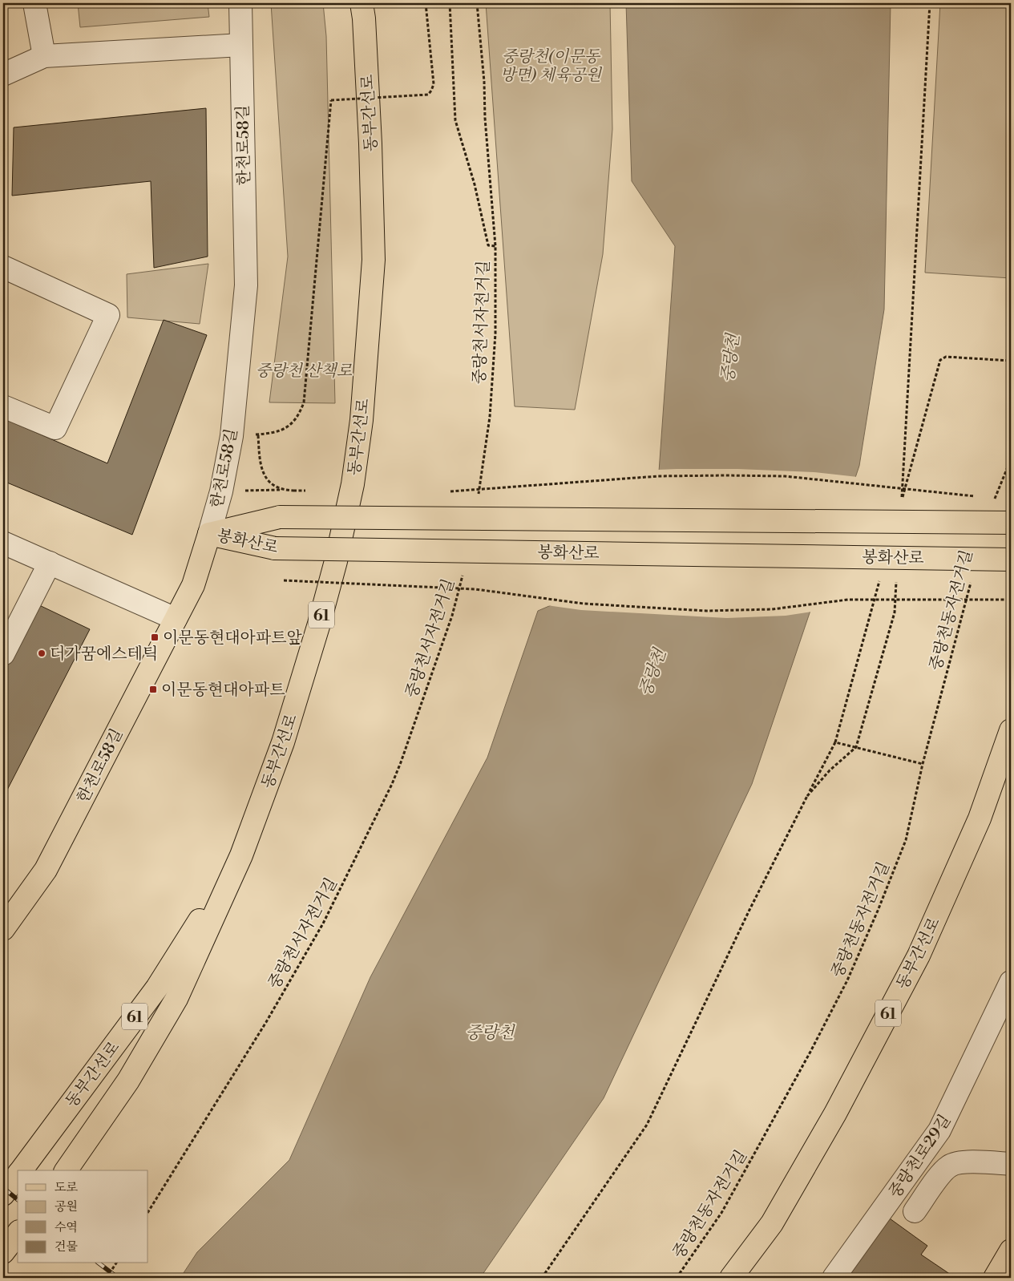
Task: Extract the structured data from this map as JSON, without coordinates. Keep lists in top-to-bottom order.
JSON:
{
  "streets": {
    "main road": [
      "동부간선로",
      "한천로58길",
      "봉화산로",
      "61"
    ],
    "street": ["중랑천로29길"],
    "path": ["중랑천서자전거길", "중랑천동자전거길"]
  },
  "crossings": [
    ["한천로58길", "봉화산로"]
  ],
  "water": ["중랑천"],
  "parks": ["중랑천(이문동 방면) 체육공원", "중랑천 산책로"],
  "places": {
    "transit": ["이문동현대아파트앞", "이문동현대아파트"],
    "other": ["더가꿈에스테틱"]
  },
  "legend": [
    "도로",
    "공원",
    "수역",
    "건물"
  ]
}
